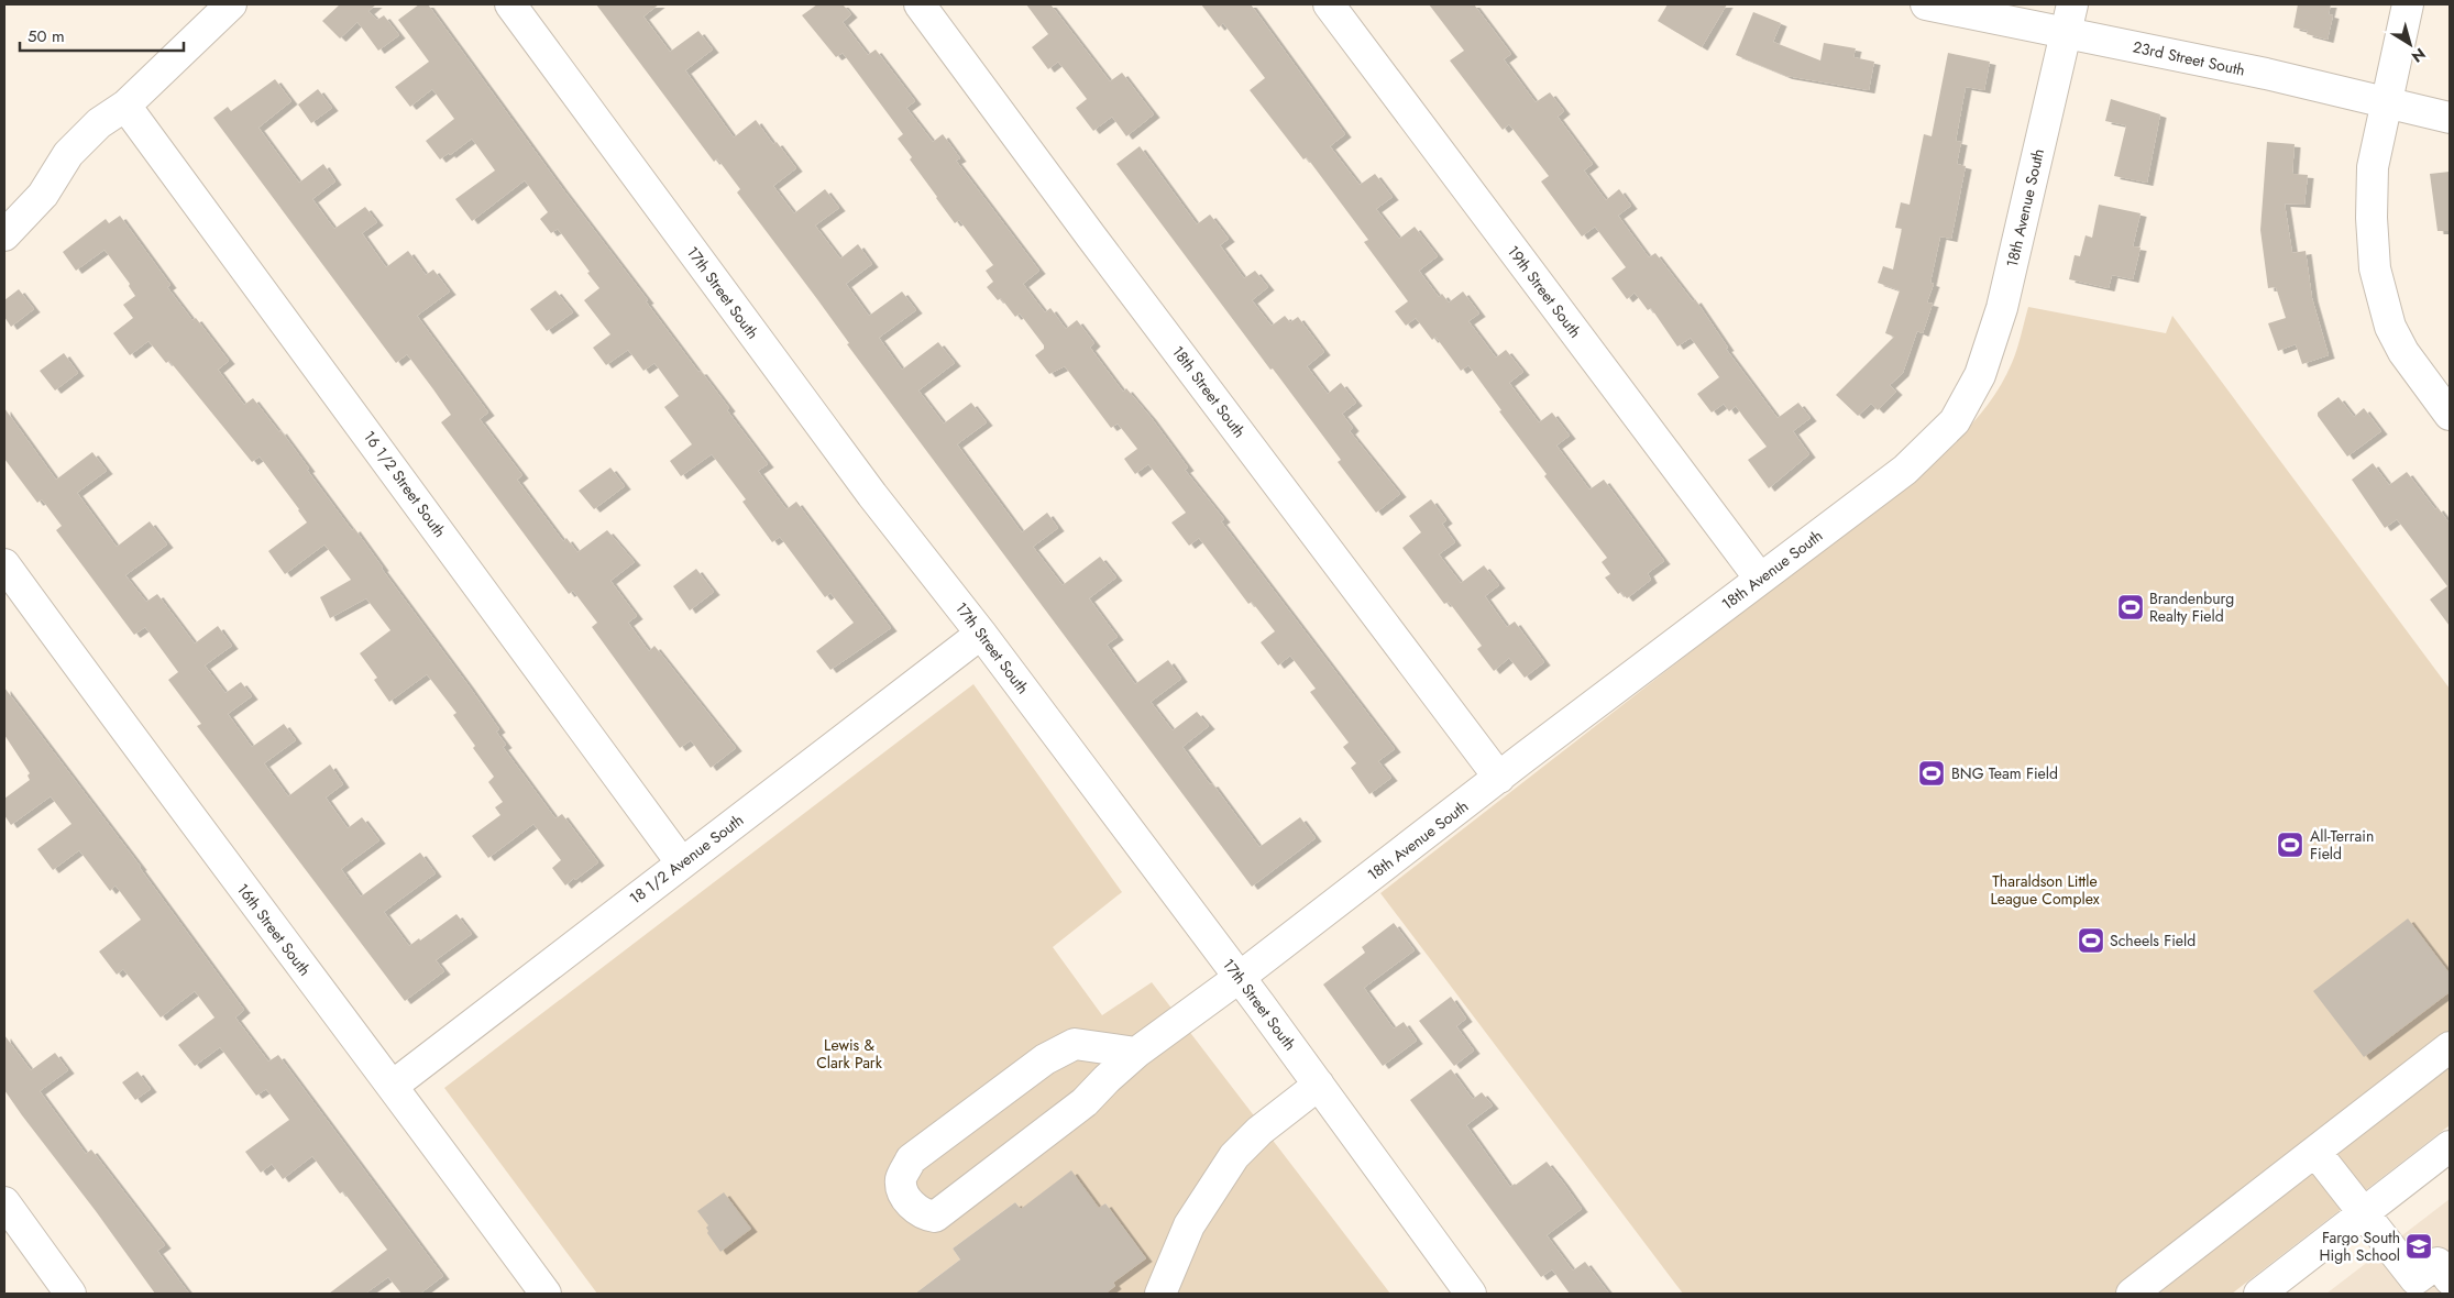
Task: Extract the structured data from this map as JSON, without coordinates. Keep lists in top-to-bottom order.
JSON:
{
  "streets": {
    "street": [
      "23rd Street South",
      "18th Avenue South",
      "19th Street South",
      "17th Street South",
      "18th Street South",
      "16 1/2 Street South",
      "18 1/2 Avenue South",
      "16th Street South"
    ]
  },
  "crossings": [
    ["23rd Street South", "18th Avenue South"],
    ["18th Avenue South", "19th Street South"],
    ["18th Avenue South", "17th Street South"],
    ["18th Avenue South", "18th Street South"],
    ["17th Street South", "18 1/2 Avenue South"],
    ["16 1/2 Street South", "18 1/2 Avenue South"],
    ["18 1/2 Avenue South", "16th Street South"]
  ],
  "parks": ["Tharaldson Little League Complex", "Lewis & Clark Park"],
  "places": {
    "sports": [
      "Brandenburg Realty Field",
      "BNG Team Field",
      "All-Terrain Field",
      "Scheels Field"
    ],
    "school or university": ["Fargo South High School"]
  },
  "scale_bar": "50 m",
  "north": "bottom right"
}
